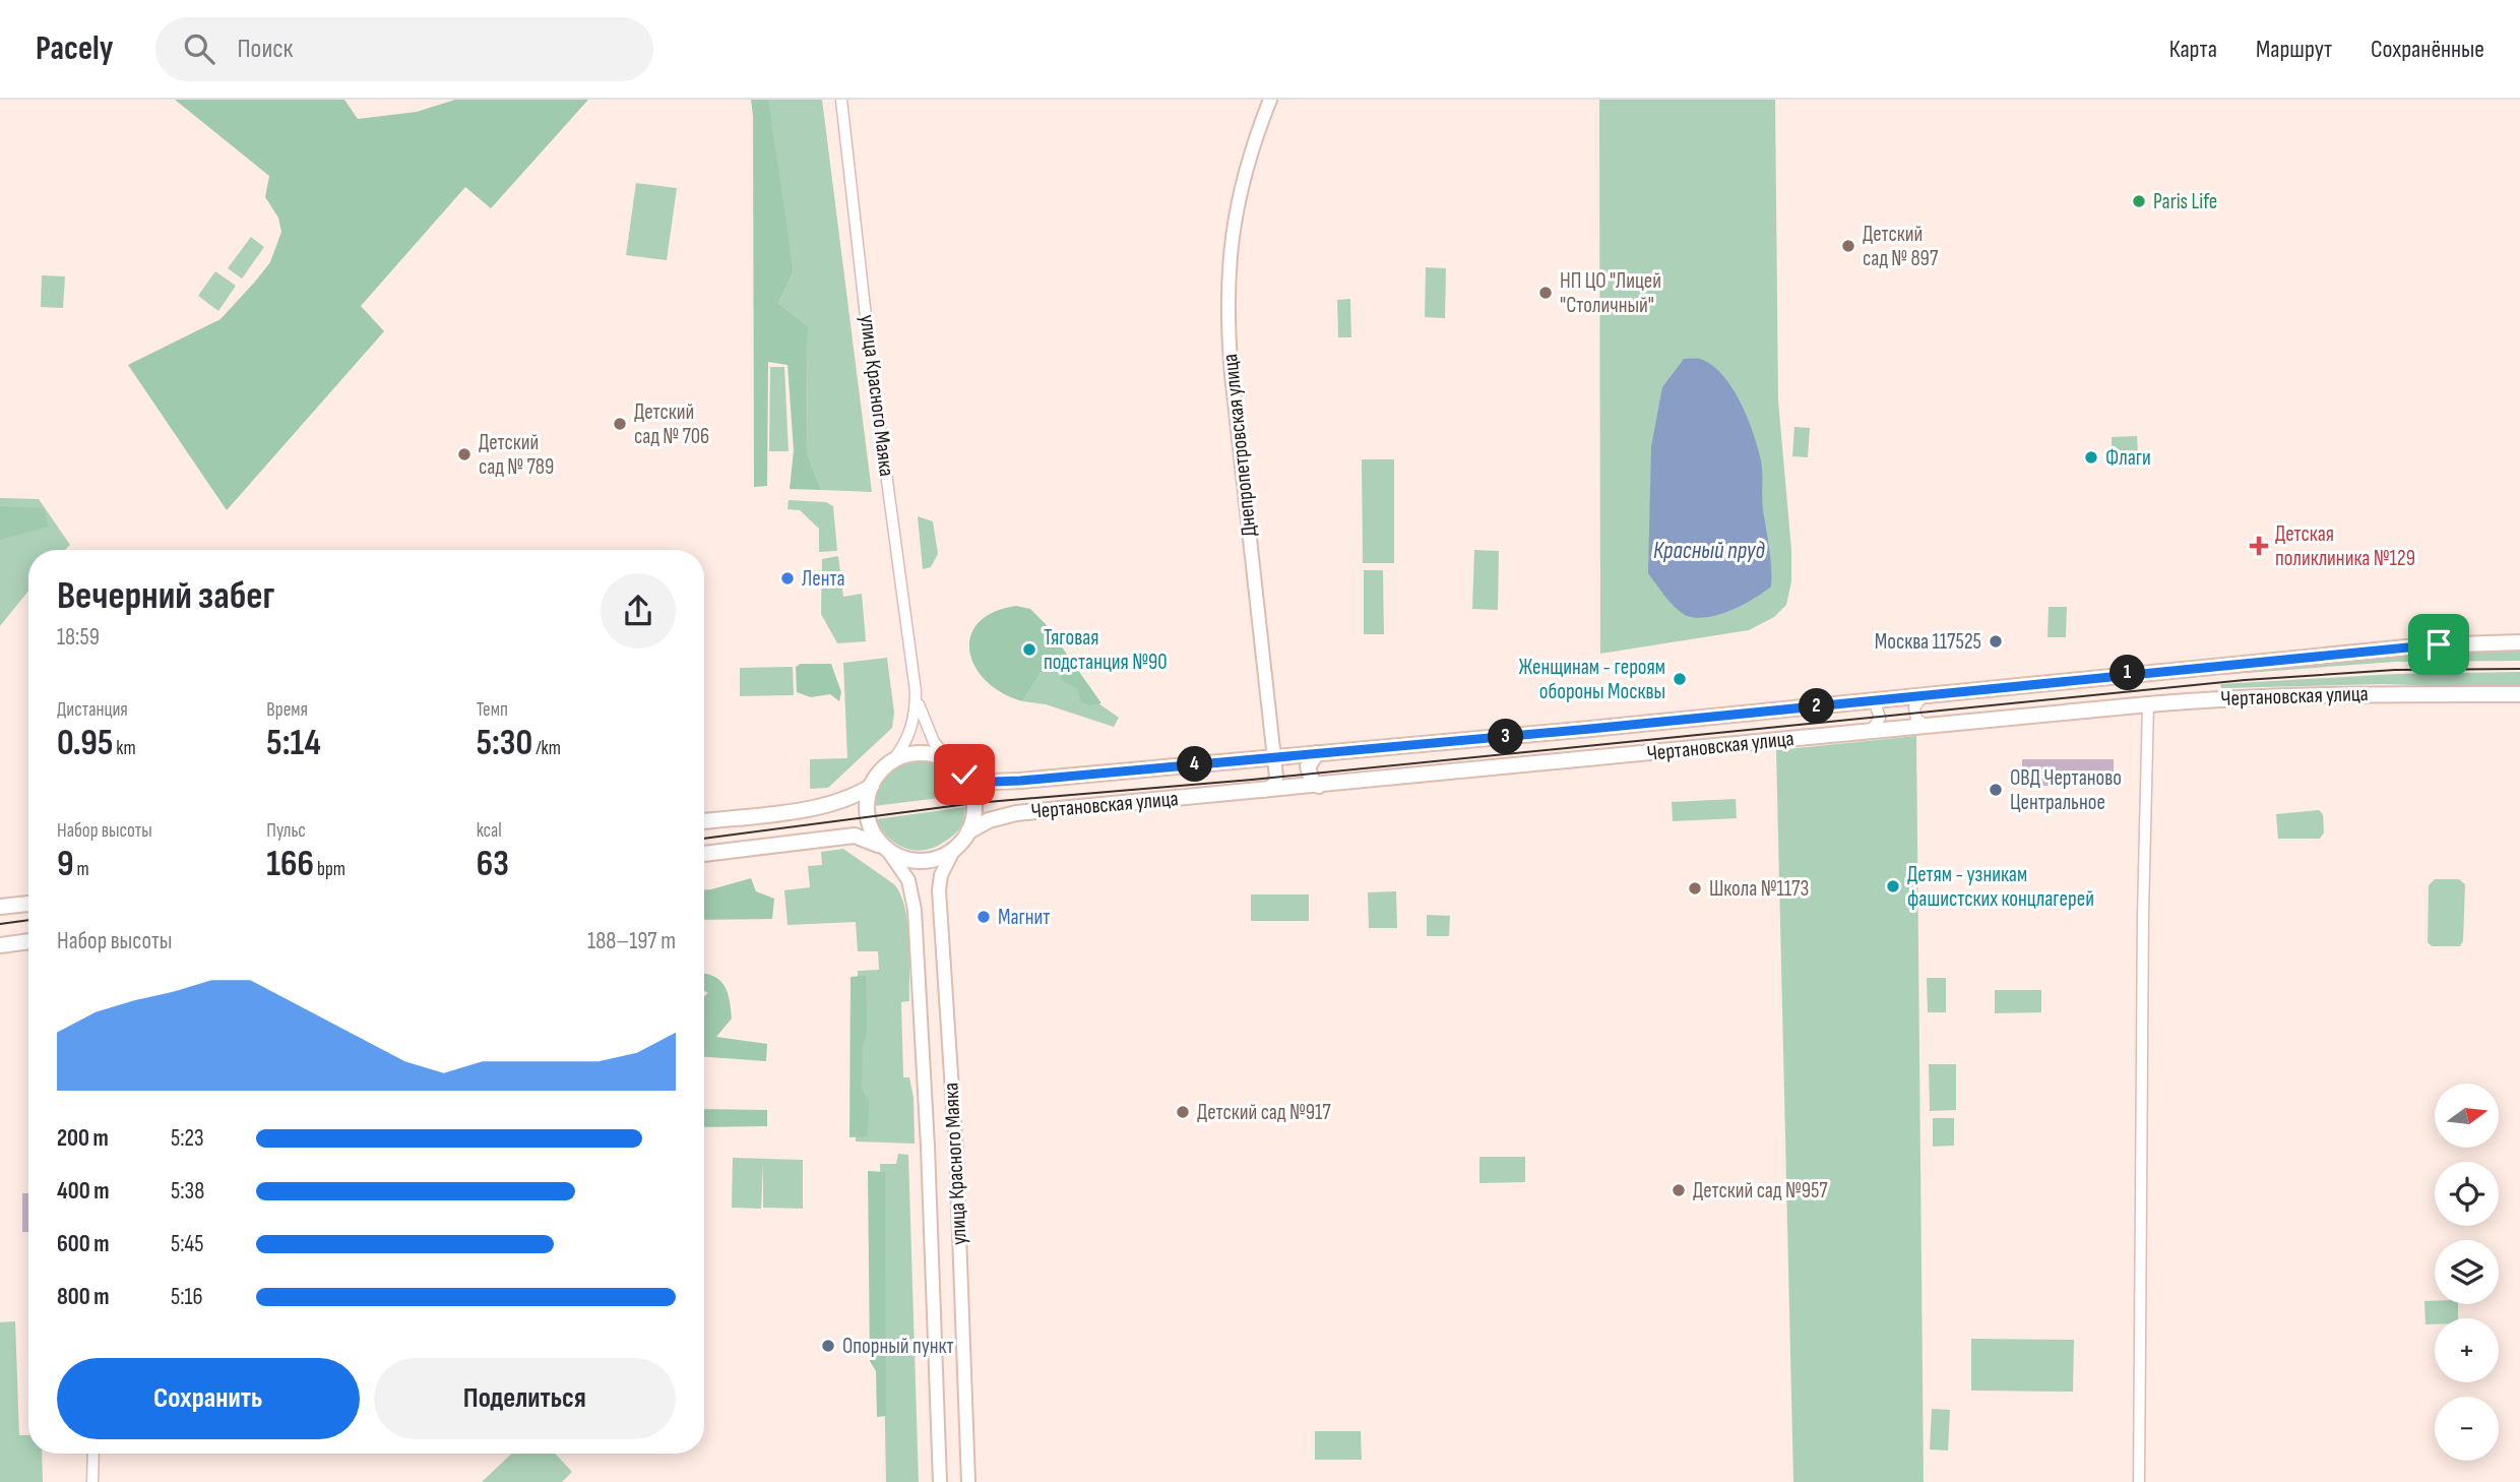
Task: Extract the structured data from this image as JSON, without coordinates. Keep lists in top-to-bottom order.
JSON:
{
  "streets": {
    "main road": ["Чертановская улица"],
    "street": ["улица Красного Маяка", "Днепропетровская улица"]
  },
  "crossings": [
    ["улица Красного Маяка", "Чертановская улица"],
    ["Днепропетровская улица", "Чертановская улица"]
  ],
  "water": ["Красный пруд"],
  "places": {
    "other": [
      "Paris Life",
      "Детский сад № 897",
      "НП ЦО \"Лицей \"Столичный\"",
      "Детский сад № 706",
      "Детский сад № 789",
      "Флаги",
      "Лента",
      "Москва 117525",
      "Тяговая подстанция №90",
      "Женщинам - героям обороны Москвы",
      "ОВД Чертаново Центральное",
      "Детям - узникам фашистских концлагерей",
      "Школа №1173",
      "Магнит",
      "Детский сад №917",
      "Детский сад №957",
      "Опорный пункт"
    ],
    "health": ["Детская поликлиника №129"]
  },
  "north": "right",
  "page": {
    "header": "Pacely",
    "search": "Поиск",
    "nav": ["Карта", "Маршрут", "Сохранённые"],
    "heading": ["Вечерний забег", "18:59"],
    "pins": [
      "1",
      "2",
      "3",
      "4"
    ],
    "stats": [
      ["Дистанция", "0.95 km"],
      ["Время", "5:14"],
      ["Темп", "5:30 /km"],
      ["Набор высоты", "9 m"],
      ["Пульс", "166 bpm"],
      ["kcal", "63"]
    ],
    "chart": ["Набор высоты", "188–197 m"],
    "map_buttons": ["+", "−"],
    "list": [
      {
        "name": "200 m",
        "note": "5:23"
      },
      {
        "name": "400 m",
        "note": "5:38"
      },
      {
        "name": "600 m",
        "note": "5:45"
      },
      {
        "name": "800 m",
        "note": "5:16"
      }
    ],
    "buttons": ["Сохранить", "Поделиться"]
  }
}
